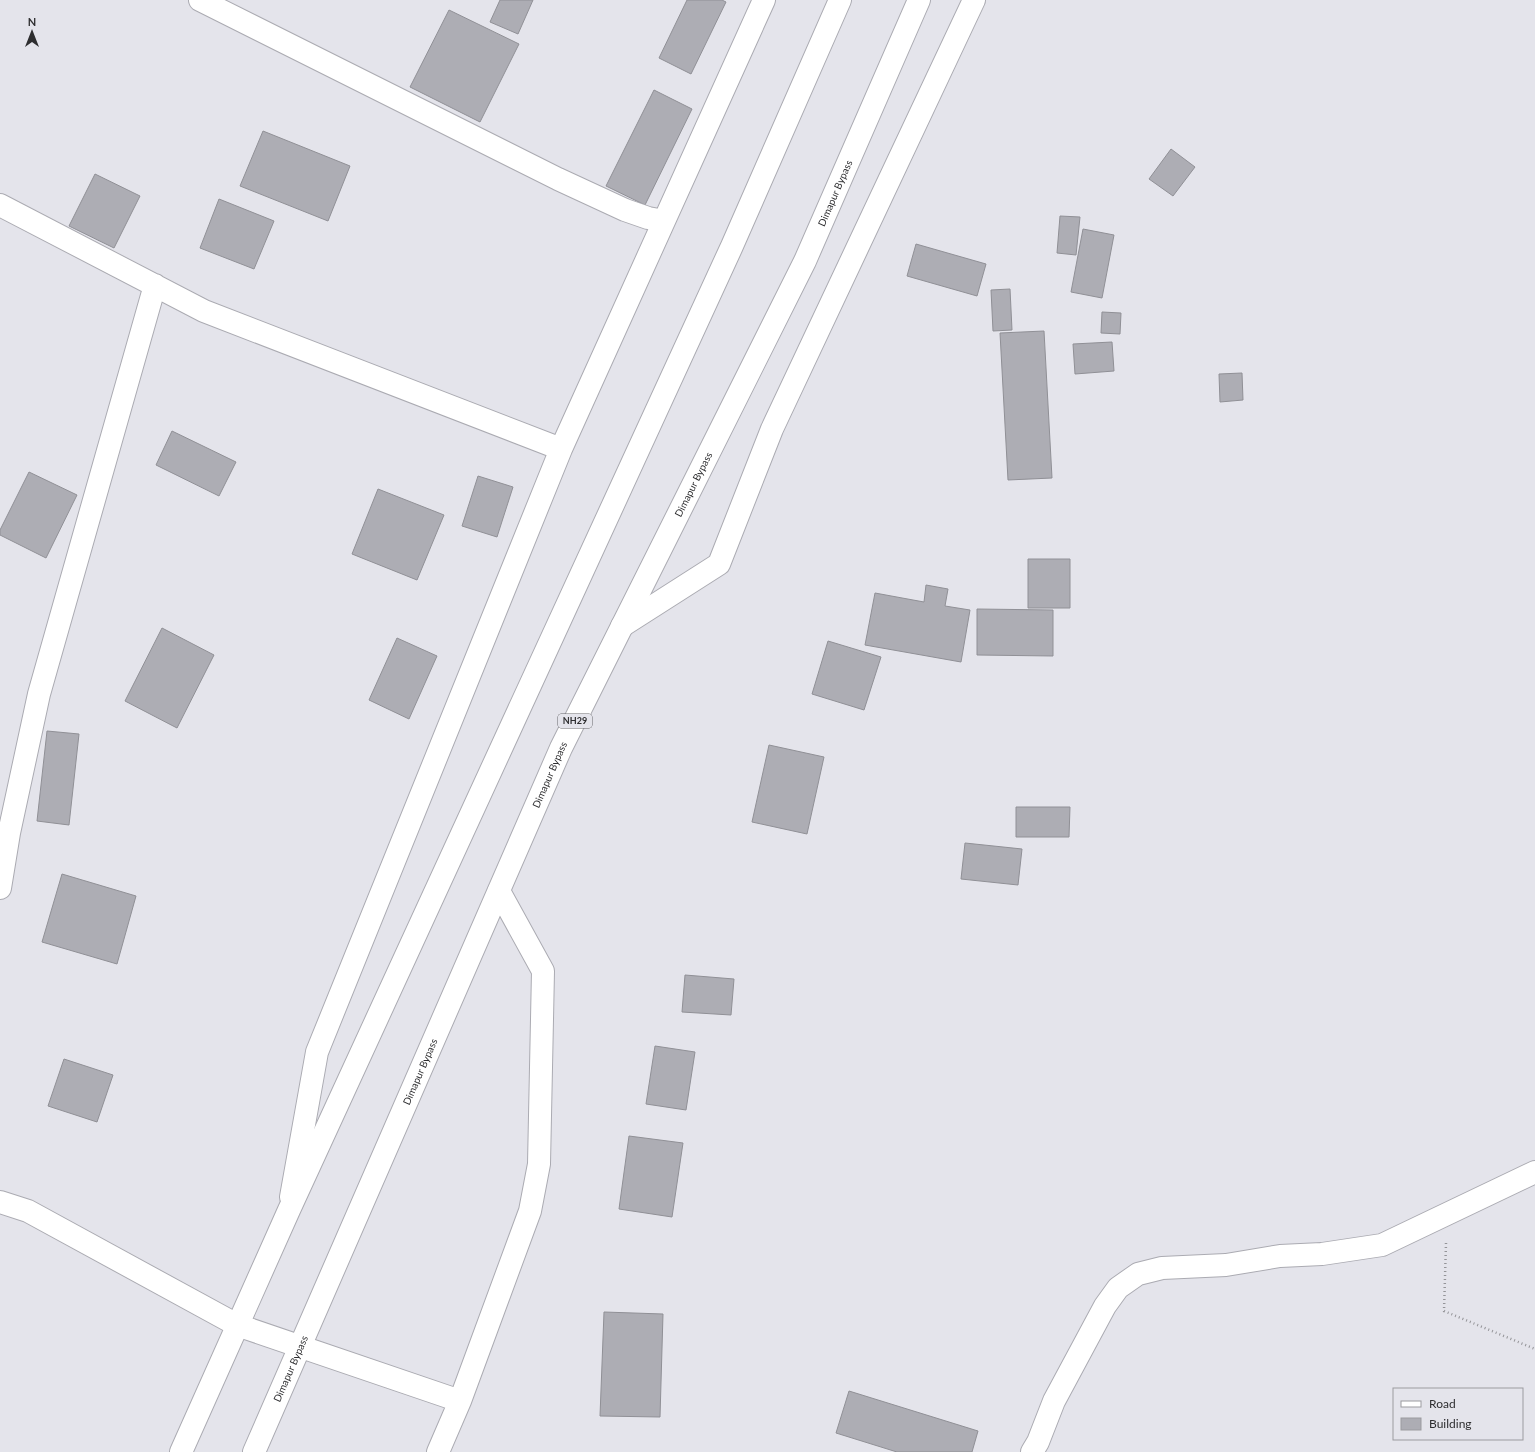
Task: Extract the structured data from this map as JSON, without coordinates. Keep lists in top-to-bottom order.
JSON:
{
  "streets": {
    "main road": ["Dimapur Bypass", "NH29"]
  },
  "legend": ["Road", "Building"],
  "north": "top"
}
